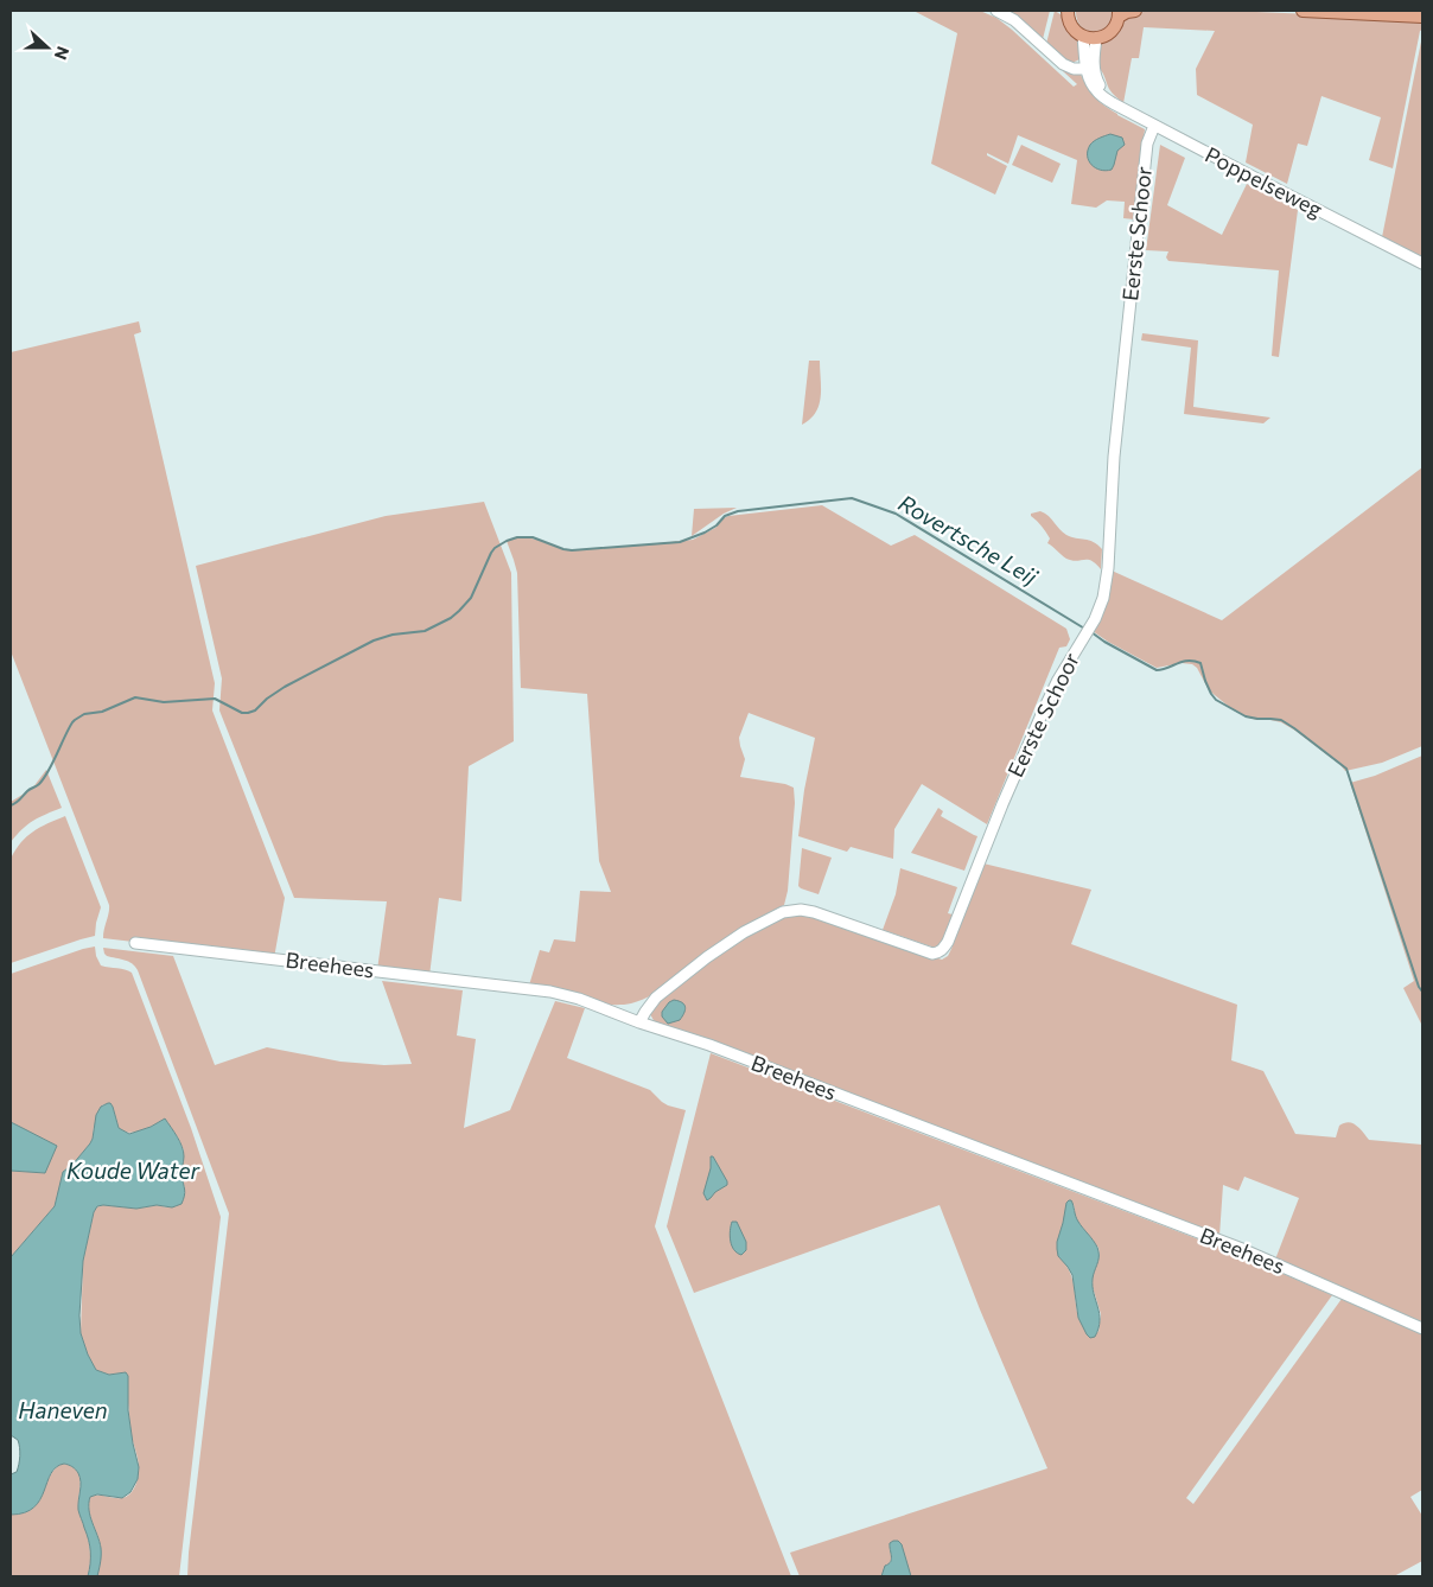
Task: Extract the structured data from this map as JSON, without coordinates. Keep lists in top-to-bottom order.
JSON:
{
  "streets": {
    "street": ["Poppelseweg", "Eerste Schoor", "Breehees"]
  },
  "crossings": [
    ["Poppelseweg", "Eerste Schoor"],
    ["Eerste Schoor", "Breehees"]
  ],
  "water": ["Rovertsche Leij", "Koude Water", "Haneven"],
  "north": "right"
}
